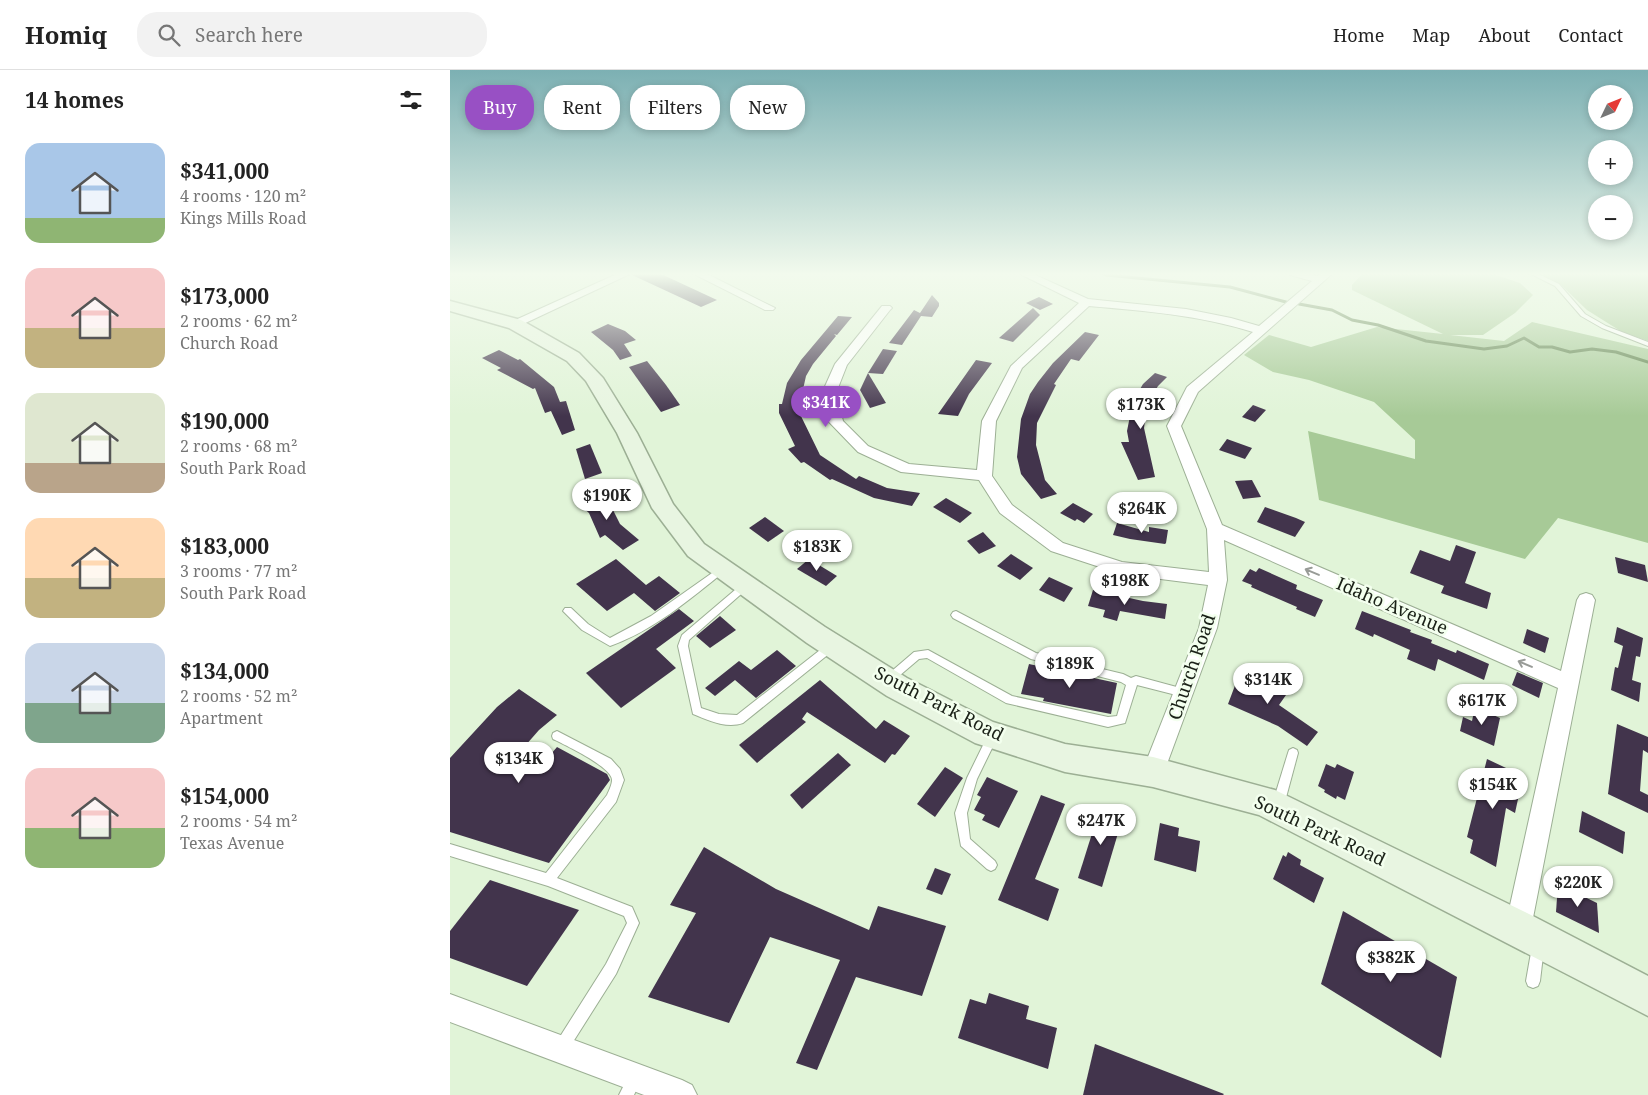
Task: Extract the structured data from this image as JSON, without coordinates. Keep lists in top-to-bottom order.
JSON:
{
  "streets": {
    "main road": ["South Park Road"],
    "street": ["Idaho Avenue", "Church Road"]
  },
  "crossings": [
    ["Idaho Avenue", "Church Road"],
    ["Church Road", "South Park Road"]
  ],
  "one_way": ["Idaho Avenue"],
  "north": "top right",
  "page": {
    "header": "Homiq",
    "search": "Search here",
    "nav": [
      "Home",
      "Map",
      "About",
      "Contact"
    ],
    "heading": "14 homes",
    "map_buttons": ["+", "−"],
    "chip": [
      "Buy",
      "Rent",
      "Filters",
      "New"
    ],
    "list": [
      {
        "name": "$341,000",
        "note": "4 rooms · 120 m² · Kings Mills Road"
      },
      {
        "name": "$173,000",
        "note": "2 rooms · 62 m² · Church Road"
      },
      {
        "name": "$190,000",
        "note": "2 rooms · 68 m² · South Park Road"
      },
      {
        "name": "$183,000",
        "note": "3 rooms · 77 m² · South Park Road"
      },
      {
        "name": "$134,000",
        "note": "2 rooms · 52 m² · Apartment"
      },
      {
        "name": "$154,000",
        "note": "2 rooms · 54 m² · Texas Avenue"
      }
    ],
    "price": [
      "$341K",
      "$173K",
      "$190K",
      "$264K",
      "$183K",
      "$198K",
      "$189K",
      "$314K",
      "$617K",
      "$134K",
      "$154K",
      "$247K",
      "$220K",
      "$382K"
    ]
  }
}
